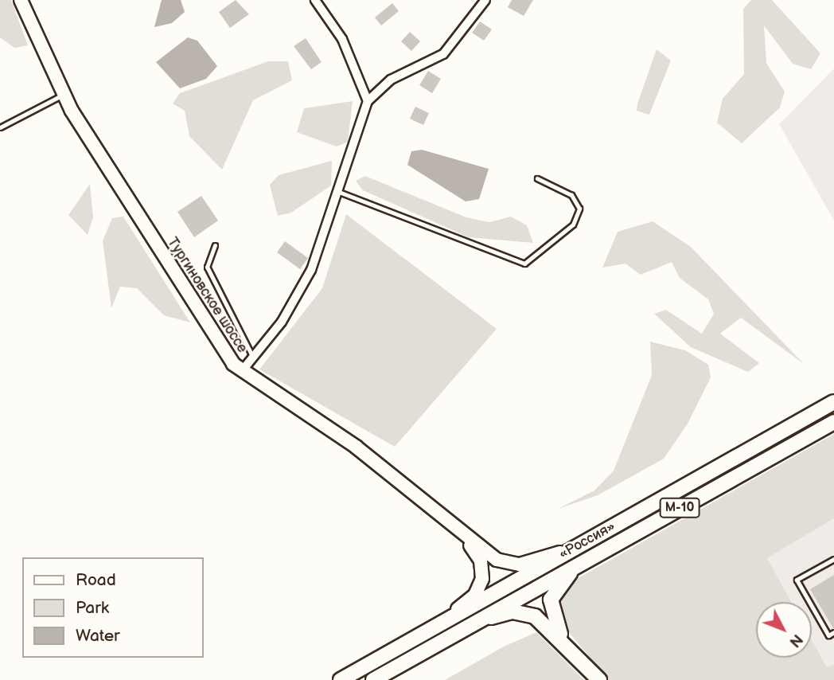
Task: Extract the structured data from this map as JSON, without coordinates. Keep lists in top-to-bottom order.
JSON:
{
  "streets": {
    "main road": ["Тургиновское шоссе", "М-10", "«Россия»"]
  },
  "crossings": [
    ["Тургиновское шоссе", "«Россия»"]
  ],
  "legend": ["Road", "Park", "Water"],
  "north": "bottom right"
}
